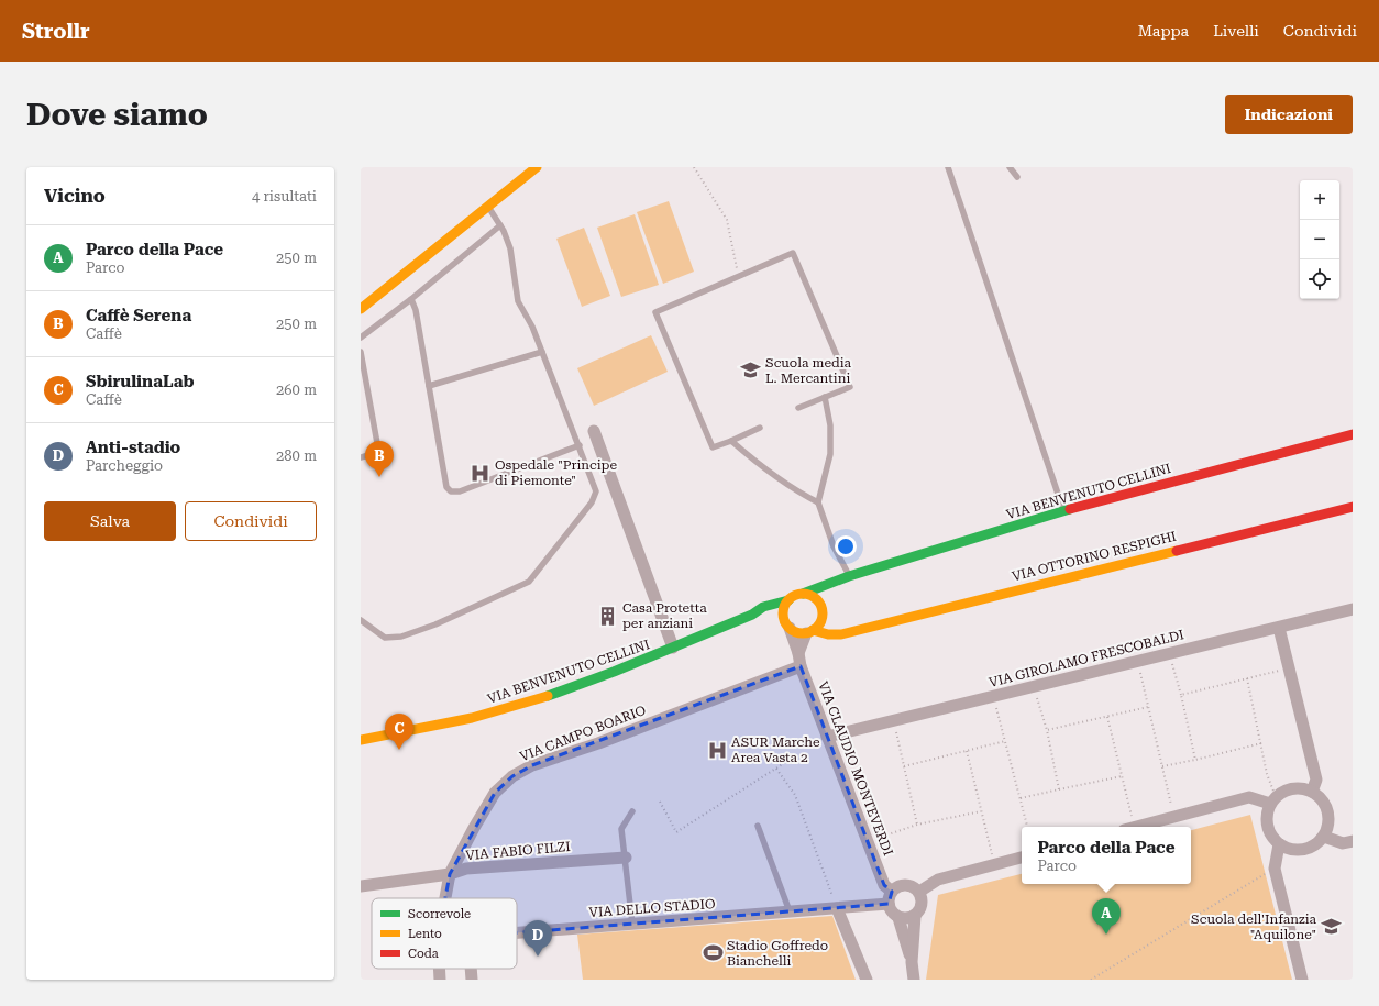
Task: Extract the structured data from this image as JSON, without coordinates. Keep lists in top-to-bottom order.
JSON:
{
  "streets": {
    "street": [
      "VIA BENVENUTO CELLINI",
      "VIA OTTORINO RESPIGHI",
      "VIA GIROLAMO FRESCOBALDI",
      "VIA CAMPO BOARIO",
      "VIA CLAUDIO MONTEVERDI",
      "VIA FABIO FILZI",
      "VIA DELLO STADIO"
    ]
  },
  "crossings": [
    ["VIA BENVENUTO CELLINI", "VIA OTTORINO RESPIGHI"],
    ["VIA BENVENUTO CELLINI", "VIA CLAUDIO MONTEVERDI"],
    ["VIA OTTORINO RESPIGHI", "VIA CLAUDIO MONTEVERDI"],
    ["VIA GIROLAMO FRESCOBALDI", "VIA CLAUDIO MONTEVERDI"],
    ["VIA CAMPO BOARIO", "VIA CLAUDIO MONTEVERDI"],
    ["VIA CAMPO BOARIO", "VIA FABIO FILZI"],
    ["VIA CLAUDIO MONTEVERDI", "VIA DELLO STADIO"]
  ],
  "places": {
    "school or university": ["Scuola media L. Mercantini", "Scuola dell'Infanzia \"Aquilone\""],
    "hospital": ["Ospedale \"Principe di Piemonte\"", "ASUR Marche Area Vasta 2"],
    "building": ["Casa Protetta per anziani"],
    "sports": ["Stadio Goffredo Bianchelli"]
  },
  "legend": ["Scorrevole", "Lento", "Coda"],
  "page": {
    "header": "Strollr",
    "nav": ["Mappa", "Livelli", "Condividi"],
    "buttons": [
      "Indicazioni",
      ["Salva", "Condividi"]
    ],
    "title": "Dove siamo",
    "heading": ["Vicino", "4 risultati"],
    "map_buttons": ["+", "−"],
    "list": [
      {
        "mark": "A",
        "name": "Parco della Pace",
        "note": "Parco",
        "value": "250 m"
      },
      {
        "mark": "B",
        "name": "Caffè Serena",
        "note": "Caffè",
        "value": "250 m"
      },
      {
        "mark": "C",
        "name": "SbirulinaLab",
        "note": "Caffè",
        "value": "260 m"
      },
      {
        "mark": "D",
        "name": "Anti-stadio",
        "note": "Parcheggio",
        "value": "280 m"
      }
    ],
    "pins": [
      "B",
      "C",
      "A",
      "D"
    ],
    "popup": ["Parco della Pace", "Parco"]
  }
}
